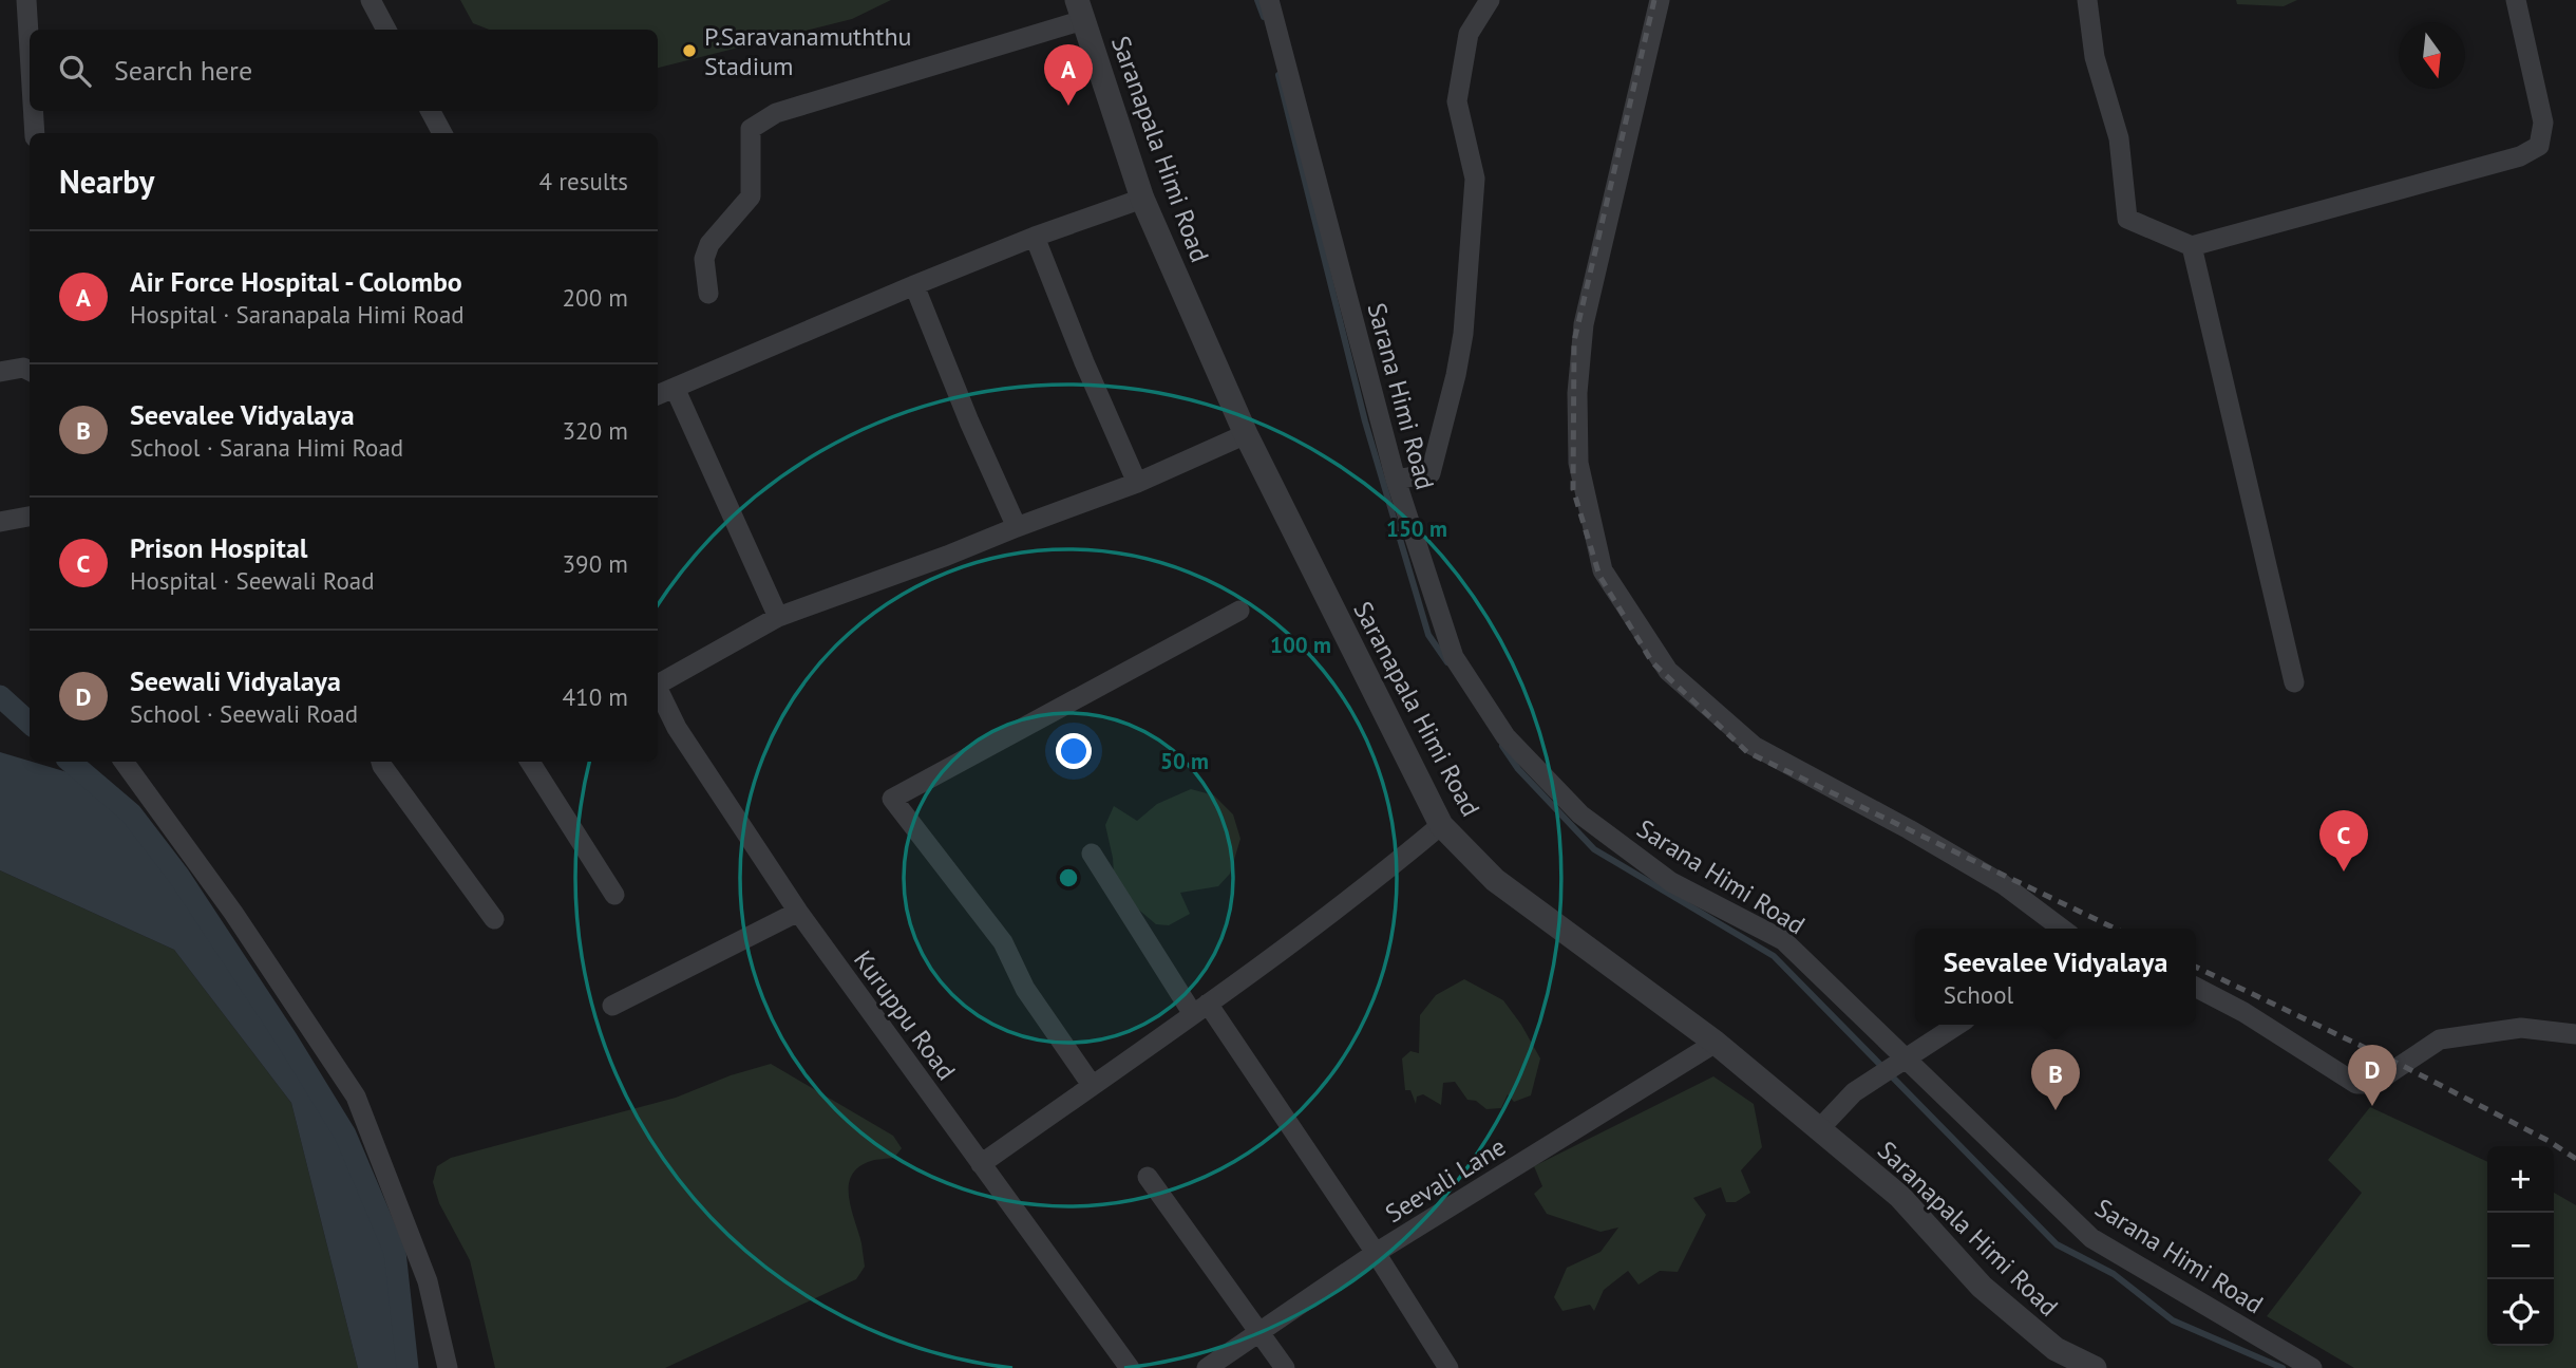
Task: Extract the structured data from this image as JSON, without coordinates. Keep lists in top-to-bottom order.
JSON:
{
  "streets": {
    "street": [
      "Saranapala Himi Road",
      "Sarana Himi Road",
      "Kuruppu Road",
      "Seevali Lane"
    ]
  },
  "crossings": [
    ["Saranapala Himi Road", "Seevali Lane"]
  ],
  "places": ["P.Saravanamuththu Stadium"],
  "north": "bottom",
  "page": {
    "search": "Search here",
    "pins": [
      "A",
      "C",
      "D",
      "B"
    ],
    "heading": ["Nearby", "4 results"],
    "list": [
      {
        "mark": "A",
        "name": "Air Force Hospital - Colombo",
        "note": "Hospital · Saranapala Himi Road",
        "value": "200 m"
      },
      {
        "mark": "B",
        "name": "Seevalee Vidyalaya",
        "note": "School · Sarana Himi Road",
        "value": "320 m"
      },
      {
        "mark": "C",
        "name": "Prison Hospital",
        "note": "Hospital · Seewali Road",
        "value": "390 m"
      },
      {
        "mark": "D",
        "name": "Seewali Vidyalaya",
        "note": "School · Seewali Road",
        "value": "410 m"
      }
    ],
    "popup": ["Seevalee Vidyalaya", "School"],
    "map_buttons": ["+", "−"]
  },
  "rings": ["150 m", "100 m", "50 m"]
}
